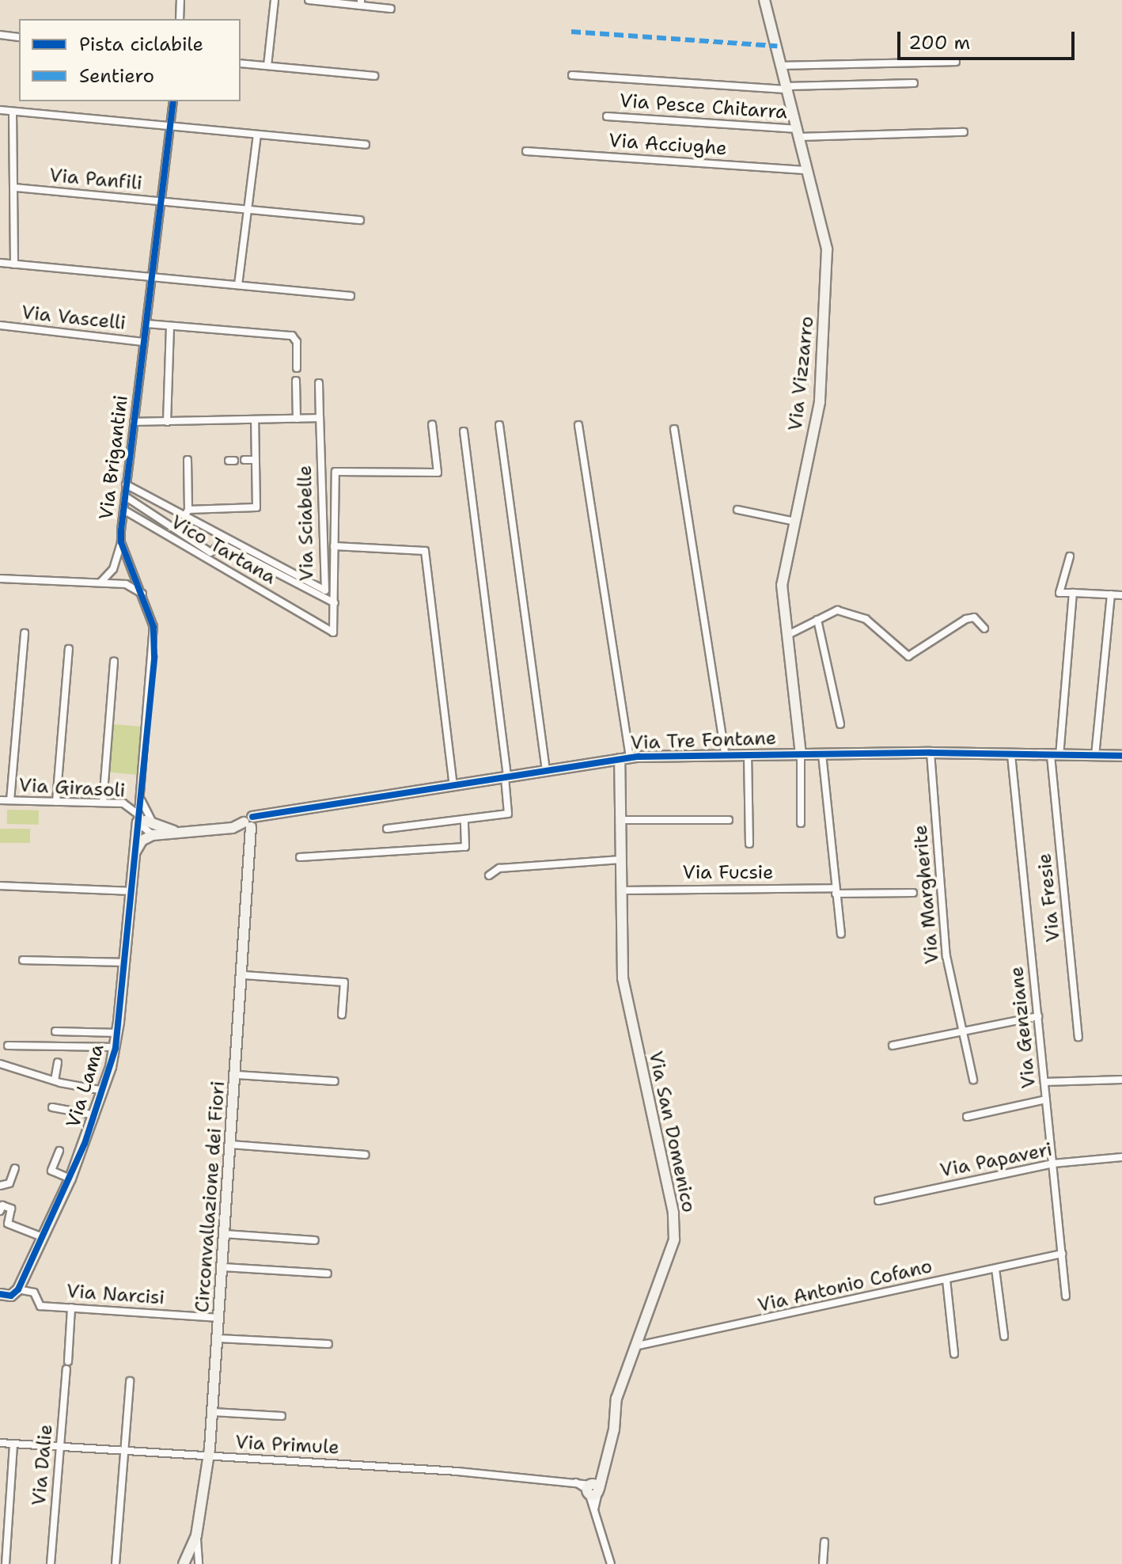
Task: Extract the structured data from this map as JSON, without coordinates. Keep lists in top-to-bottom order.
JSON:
{
  "streets": {
    "street": [
      "Via Pesce Chitarra",
      "Via Acciughe",
      "Via Panfili",
      "Via Vascelli",
      "Via Vizzarro",
      "Via Brigantini",
      "Via Sciabelle",
      "Vico Tartana",
      "Via Tre Fontane",
      "Via Girasoli",
      "Via Fucsie",
      "Via Margherite",
      "Via Fresie",
      "Via Genziane",
      "Via Lama",
      "Via San Domenico",
      "Via Papaveri",
      "Circonvallazione dei Fiori",
      "Via Antonio Cofano",
      "Via Narcisi",
      "Via Primule",
      "Via Dalie"
    ]
  },
  "crossings": [
    ["Via Pesce Chitarra", "Via Vizzarro"],
    ["Via Acciughe", "Via Vizzarro"],
    ["Via Panfili", "Via Brigantini"],
    ["Via Vascelli", "Via Brigantini"],
    ["Via Vizzarro", "Via Tre Fontane"],
    ["Via Brigantini", "Via Sciabelle"],
    ["Via Brigantini", "Vico Tartana"],
    ["Via Brigantini", "Via Tre Fontane"],
    ["Via Brigantini", "Via Girasoli"],
    ["Via Brigantini", "Via Lama"],
    ["Via Sciabelle", "Vico Tartana"],
    ["Via Tre Fontane", "Via Girasoli"],
    ["Via Tre Fontane", "Via Margherite"],
    ["Via Tre Fontane", "Via Fresie"],
    ["Via Tre Fontane", "Via Genziane"],
    ["Via Tre Fontane", "Via Lama"],
    ["Via Tre Fontane", "Via San Domenico"],
    ["Via Tre Fontane", "Circonvallazione dei Fiori"],
    ["Via Girasoli", "Via Lama"],
    ["Via Fucsie", "Via San Domenico"],
    ["Via Genziane", "Via Papaveri"],
    ["Via Genziane", "Via Antonio Cofano"],
    ["Via Lama", "Via Narcisi"],
    ["Via San Domenico", "Via Antonio Cofano"],
    ["Via San Domenico", "Via Primule"],
    ["Circonvallazione dei Fiori", "Via Narcisi"],
    ["Circonvallazione dei Fiori", "Via Primule"],
    ["Via Narcisi", "Via Dalie"],
    ["Via Primule", "Via Dalie"]
  ],
  "legend": ["Pista ciclabile", "Sentiero"],
  "scale_bar": "200 m"
}
